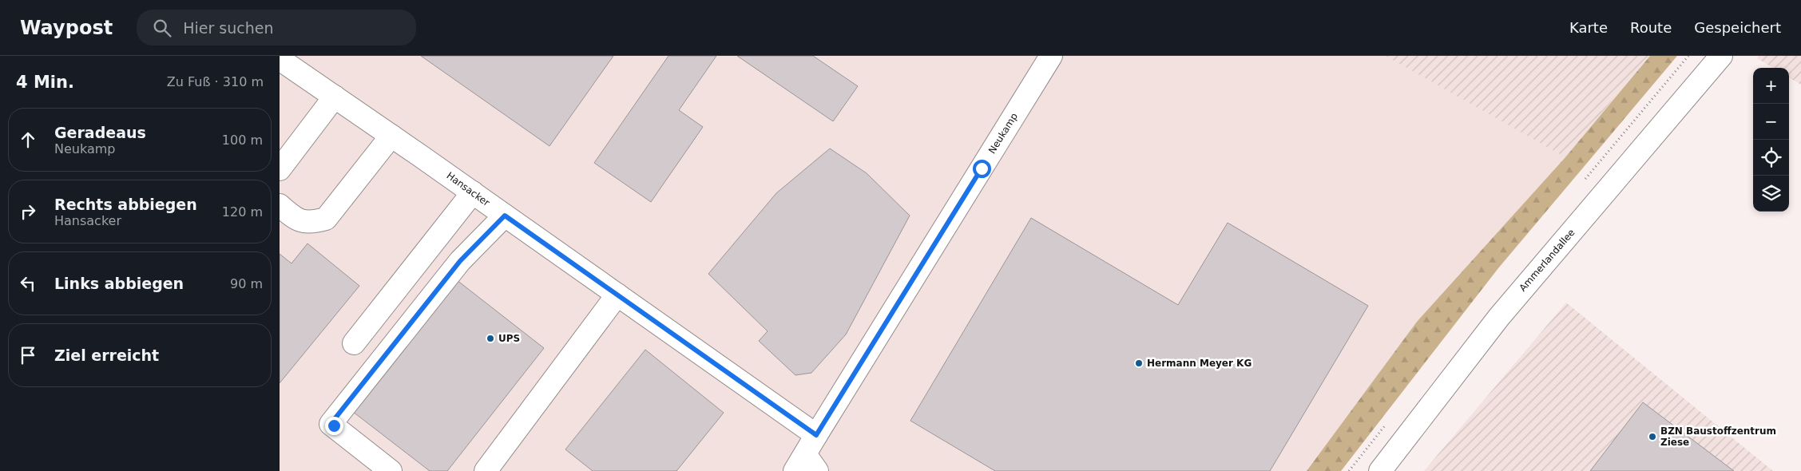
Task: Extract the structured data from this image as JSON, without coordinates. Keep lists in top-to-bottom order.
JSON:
{
  "streets": {
    "street": ["Neukamp", "Hansacker", "Ammerlandallee"]
  },
  "crossings": [
    ["Neukamp", "Hansacker"]
  ],
  "places": ["UPS", "Hermann Meyer KG", "BZN Baustoffzentrum Ziese"],
  "page": {
    "header": "Waypost",
    "search": "Hier suchen",
    "nav": ["Karte", "Route", "Gespeichert"],
    "heading": ["4 Min.", "Zu Fuß · 310 m"],
    "map_buttons": ["+", "−"],
    "list": [
      ["Geradeaus", "Neukamp", "100 m"],
      ["Rechts abbiegen", "Hansacker", "120 m"],
      ["Links abbiegen", "90 m"],
      "Ziel erreicht"
    ]
  }
}
